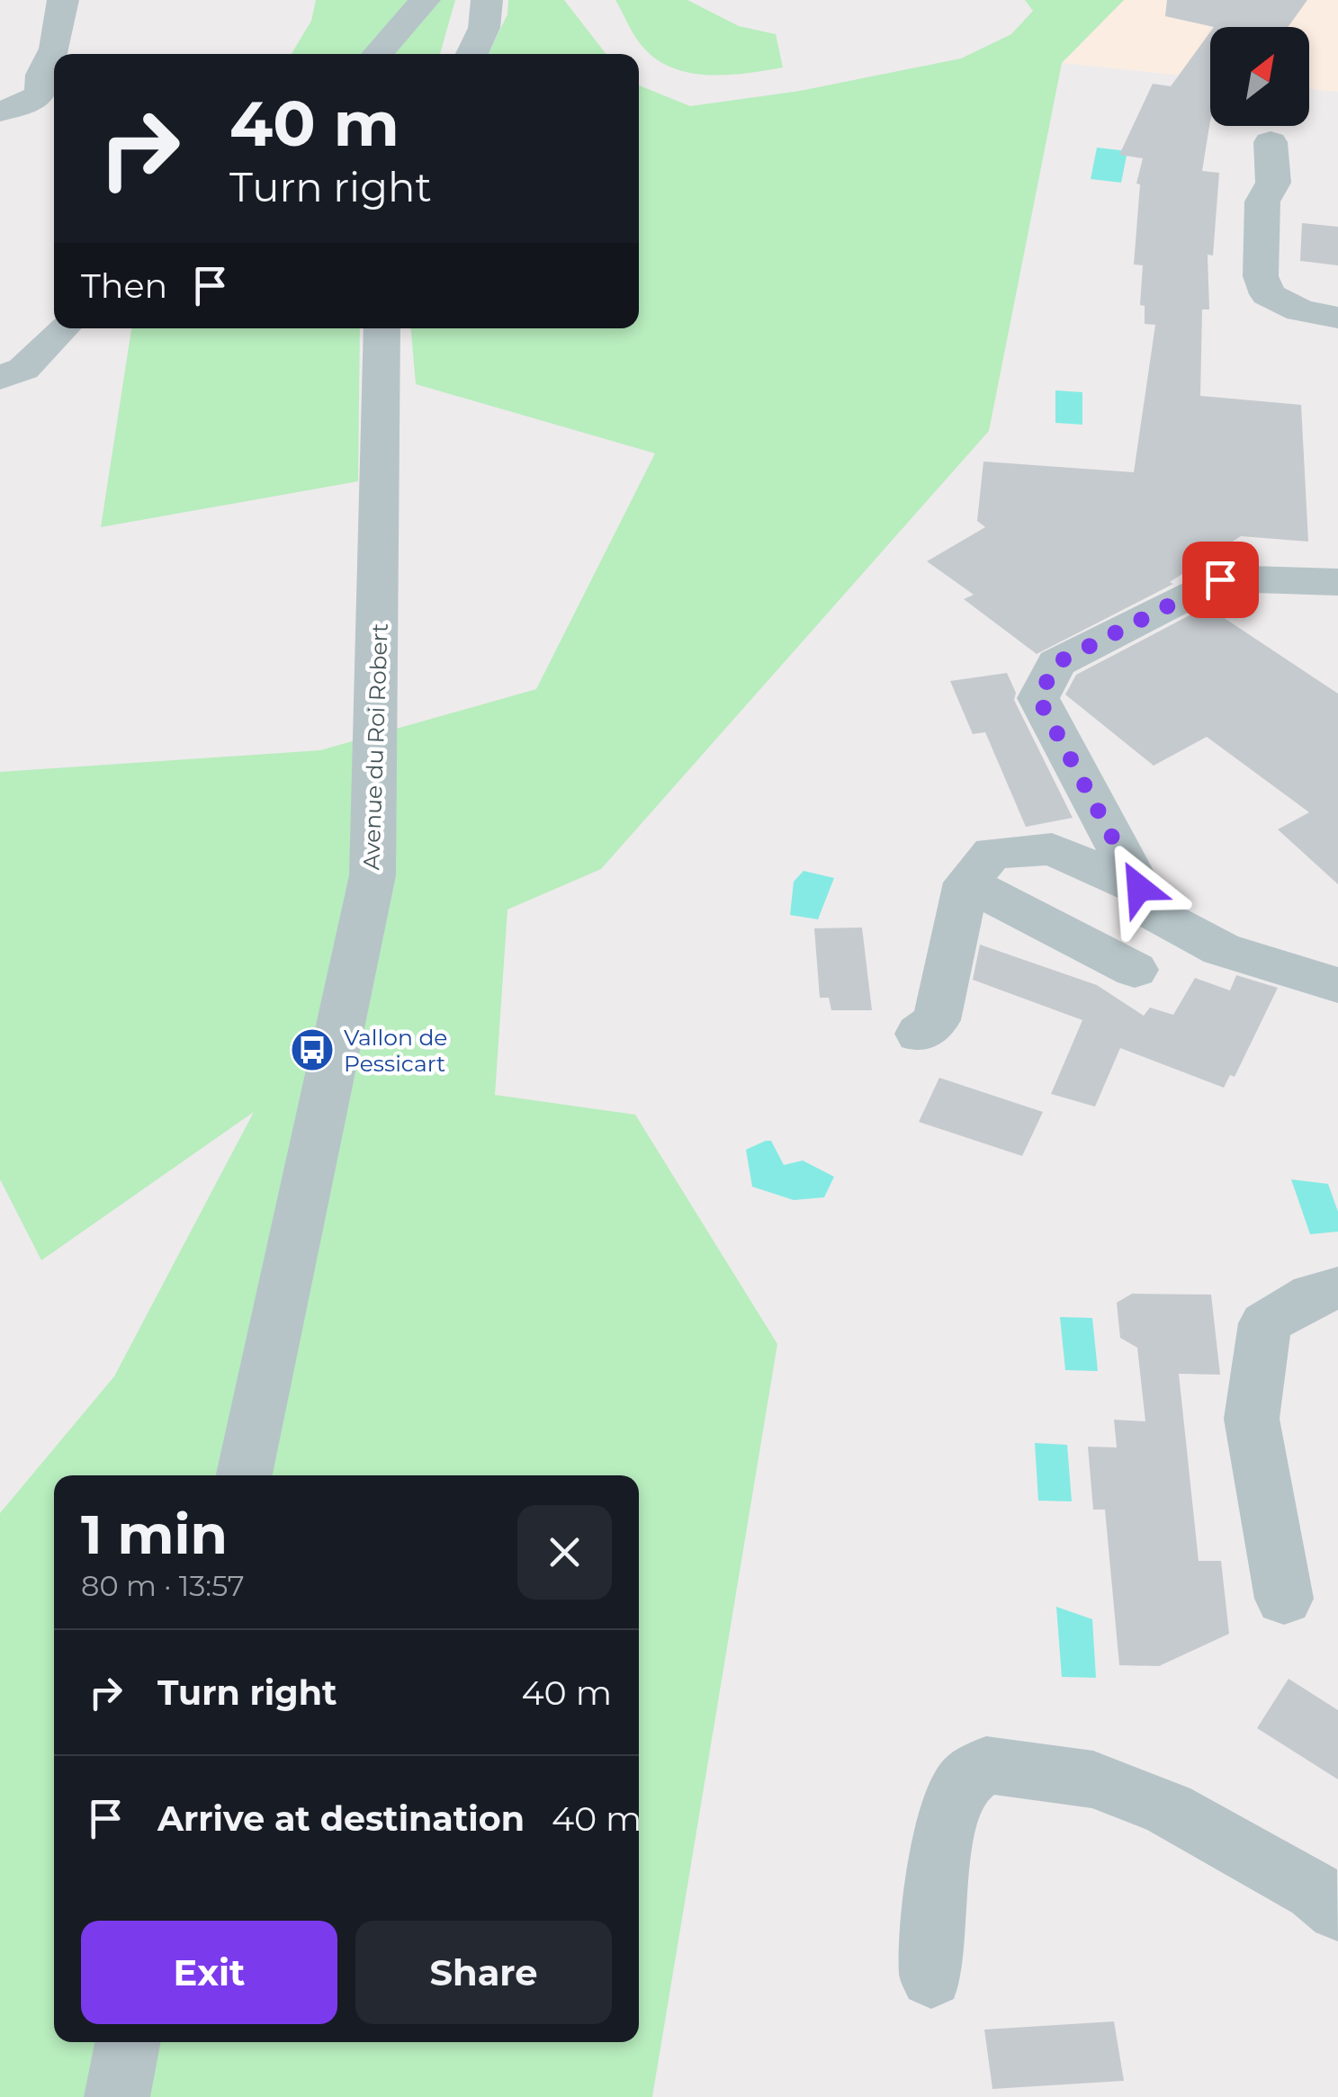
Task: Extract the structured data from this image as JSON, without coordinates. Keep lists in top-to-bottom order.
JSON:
{
  "streets": {
    "street": ["Avenue du Roi Robert"]
  },
  "places": {
    "bus stop": ["Vallon de Pessicart"]
  },
  "north": "top right",
  "page": {
    "turn": ["40 m", "Turn right"],
    "then": "Then",
    "heading": ["1 min", "80 m · 13:57"],
    "list": [
      {
        "name": "Turn right",
        "value": "40 m"
      },
      {
        "name": "Arrive at destination",
        "value": "40 m"
      }
    ],
    "buttons": ["Exit", "Share"]
  }
}
